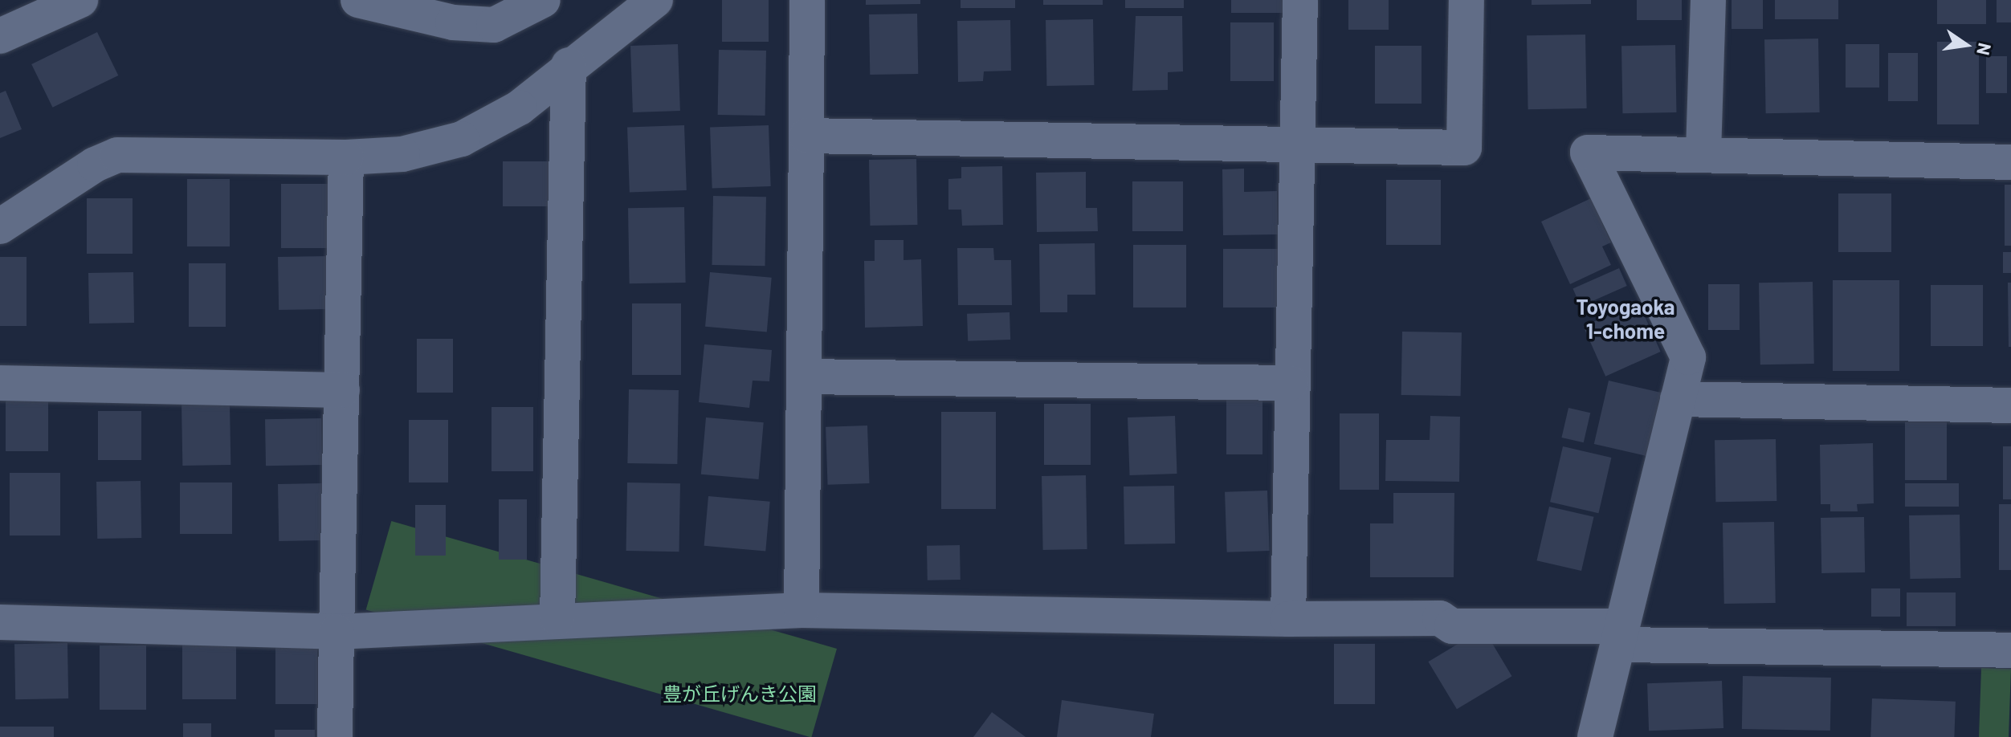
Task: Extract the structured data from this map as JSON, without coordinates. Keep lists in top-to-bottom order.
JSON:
{
  "districts": ["Toyogaoka 1-chome"],
  "parks": ["豊が丘げんき公園"],
  "north": "right"
}
